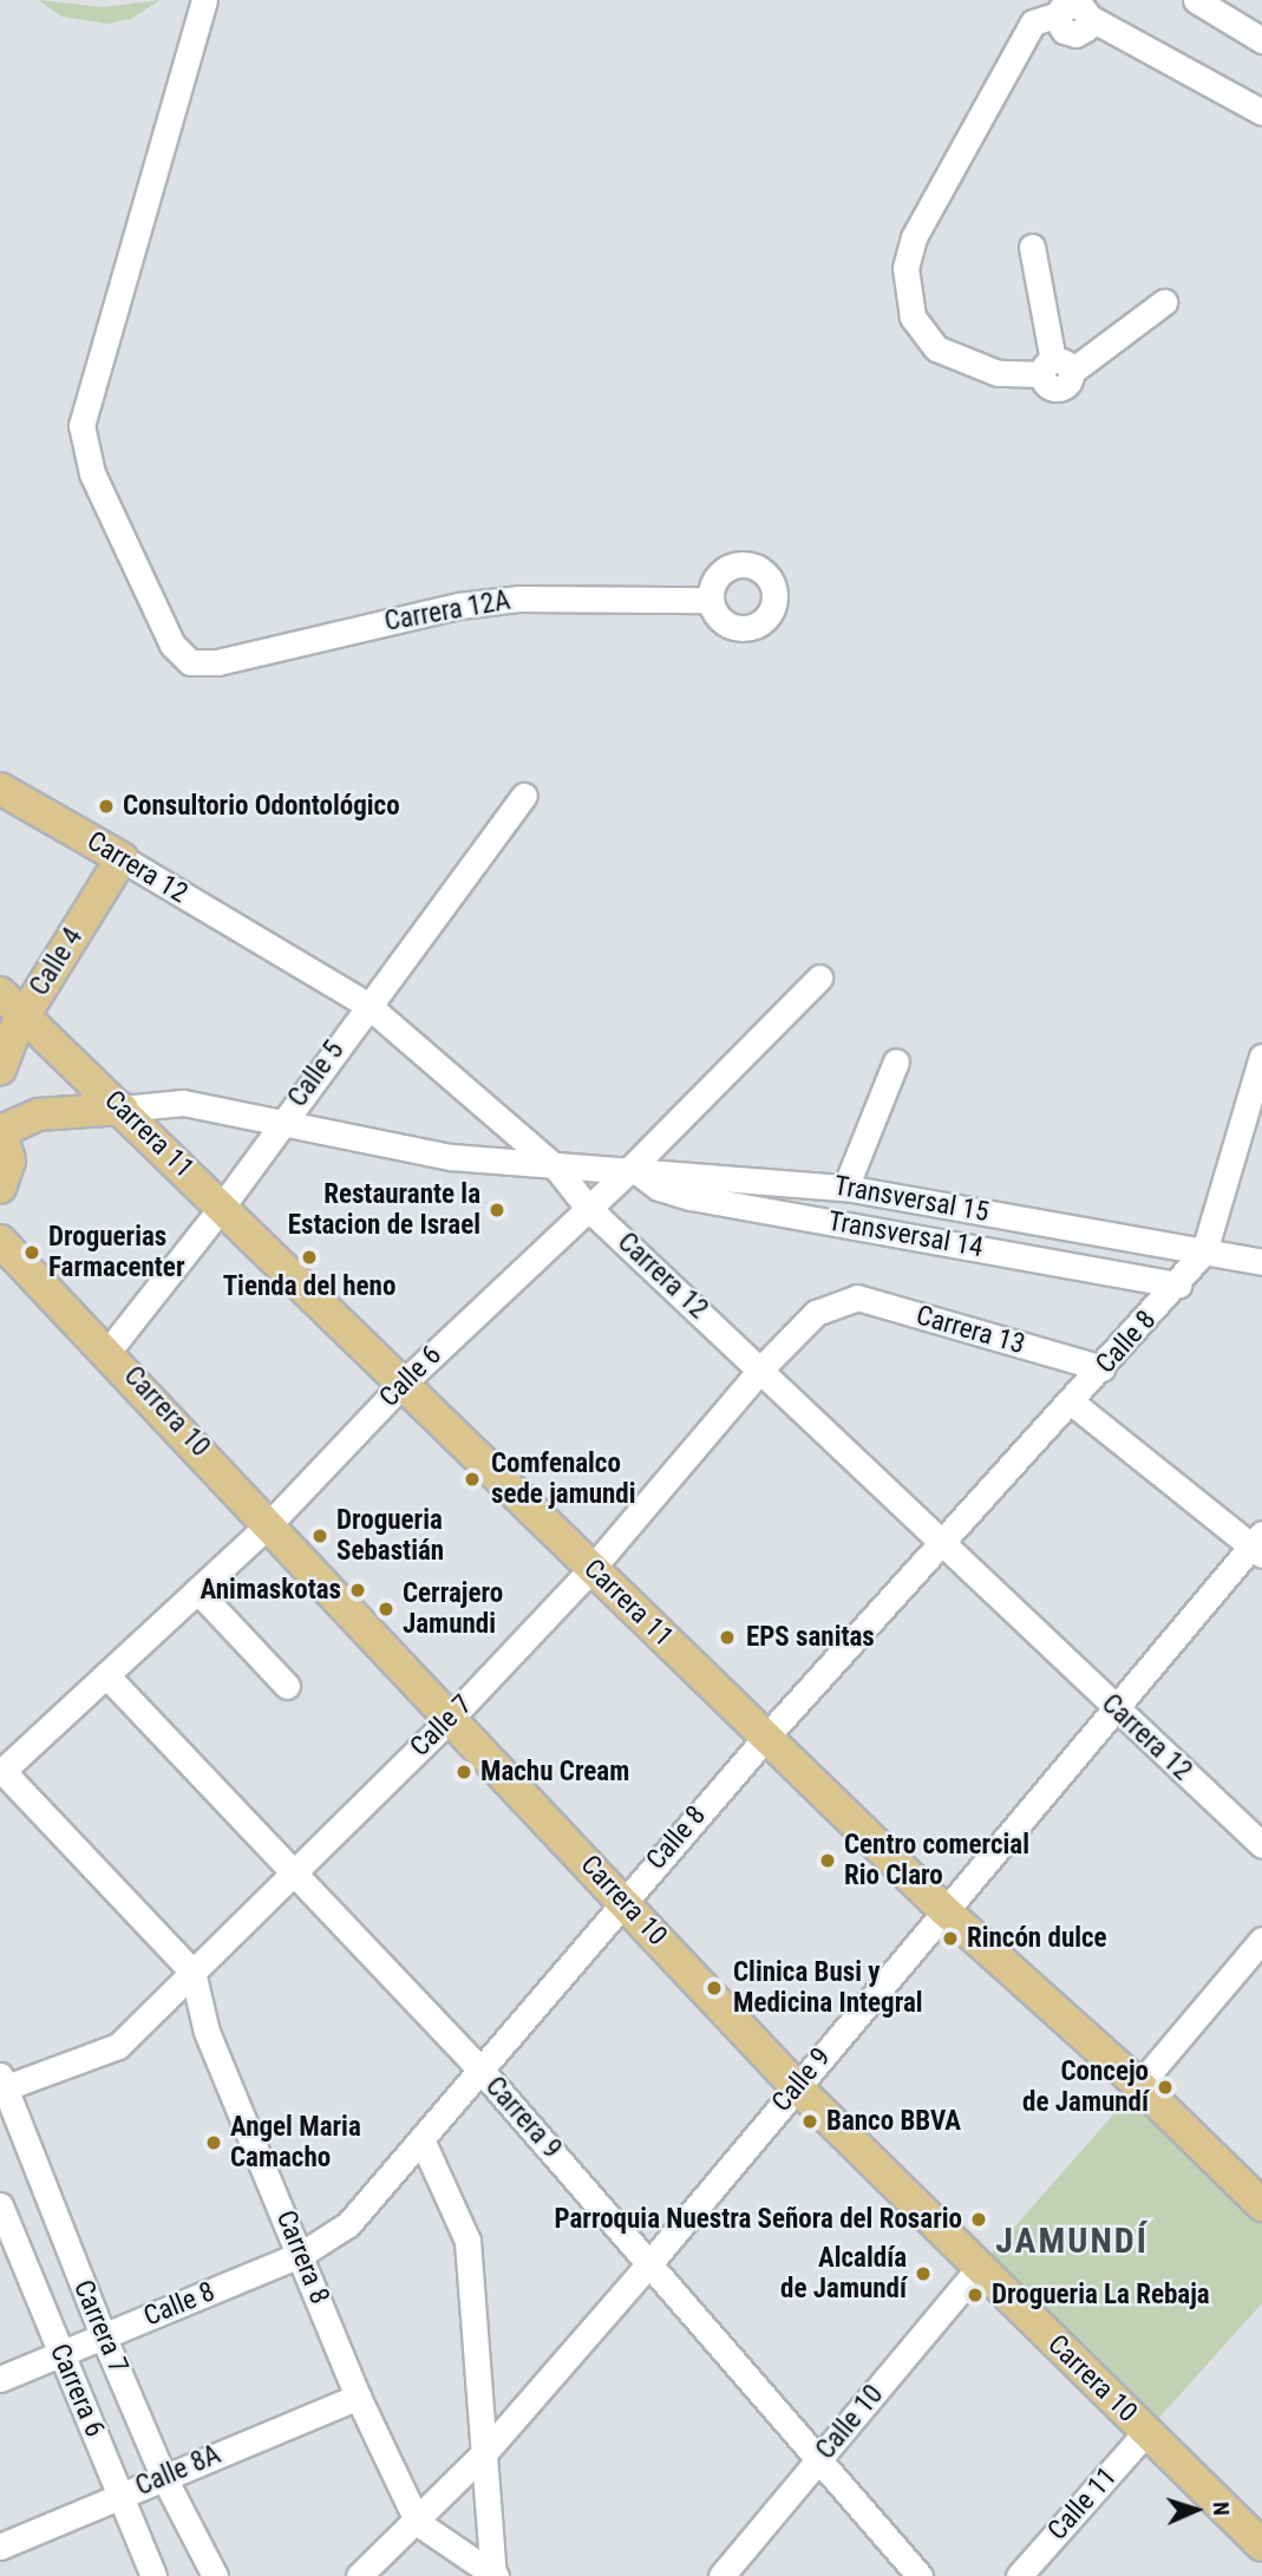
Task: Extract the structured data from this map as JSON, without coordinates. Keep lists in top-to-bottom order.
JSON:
{
  "streets": {
    "main road": [
      "Carrera 12",
      "Calle 4",
      "Carrera 11",
      "Carrera 10"
    ],
    "street": [
      "Carrera 12A",
      "Calle 5",
      "Transversal 15",
      "Transversal 14",
      "Carrera 13",
      "Calle 8",
      "Calle 6",
      "Calle 7",
      "Calle 9",
      "Carrera 9",
      "Carrera 8",
      "Carrera 7",
      "Carrera 6",
      "Calle 10",
      "Calle 8A",
      "Calle 11"
    ]
  },
  "crossings": [
    ["Carrera 12", "Calle 4"],
    ["Carrera 12", "Calle 5"],
    ["Carrera 12", "Transversal 15"],
    ["Carrera 12", "Calle 8"],
    ["Carrera 12", "Calle 6"],
    ["Carrera 12", "Calle 7"],
    ["Carrera 12", "Calle 9"],
    ["Calle 4", "Carrera 11"],
    ["Calle 5", "Carrera 11"],
    ["Calle 5", "Carrera 10"],
    ["Carrera 11", "Calle 8"],
    ["Carrera 11", "Calle 6"],
    ["Carrera 11", "Calle 7"],
    ["Carrera 11", "Calle 9"],
    ["Transversal 15", "Transversal 14"],
    ["Transversal 15", "Calle 8"],
    ["Transversal 15", "Calle 6"],
    ["Transversal 14", "Calle 8"],
    ["Transversal 14", "Calle 6"],
    ["Carrera 13", "Calle 8"],
    ["Carrera 13", "Calle 7"],
    ["Calle 8", "Carrera 10"],
    ["Calle 8", "Carrera 9"],
    ["Calle 8", "Carrera 8"],
    ["Calle 8", "Carrera 7"],
    ["Calle 8", "Carrera 6"],
    ["Calle 6", "Carrera 10"],
    ["Calle 6", "Carrera 9"],
    ["Carrera 10", "Calle 7"],
    ["Carrera 10", "Calle 9"],
    ["Carrera 10", "Calle 10"],
    ["Carrera 10", "Calle 11"],
    ["Calle 7", "Carrera 9"],
    ["Calle 7", "Carrera 8"],
    ["Calle 7", "Carrera 7"],
    ["Calle 9", "Carrera 9"],
    ["Calle 9", "Carrera 8"],
    ["Carrera 9", "Calle 10"],
    ["Carrera 8", "Calle 8A"],
    ["Carrera 7", "Calle 8A"],
    ["Carrera 6", "Calle 8A"]
  ],
  "districts": ["JAMUNDÍ"],
  "places": [
    "Consultorio Odontológico",
    "Restaurante la Estacion de Israel",
    "Droguerias Farmacenter",
    "Tienda del heno",
    "Comfenalco sede jamundi",
    "Drogueria Sebastián",
    "Animaskotas",
    "Cerrajero Jamundi",
    "EPS sanitas",
    "Machu Cream",
    "Centro comercial Rio Claro",
    "Rincón dulce",
    "Clinica Busi y Medicina Integral",
    "Concejo de Jamundí",
    "Banco BBVA",
    "Angel Maria Camacho",
    "Parroquia Nuestra Señora del Rosario",
    "Alcaldía de Jamundí",
    "Drogueria La Rebaja"
  ],
  "north": "right"
}
